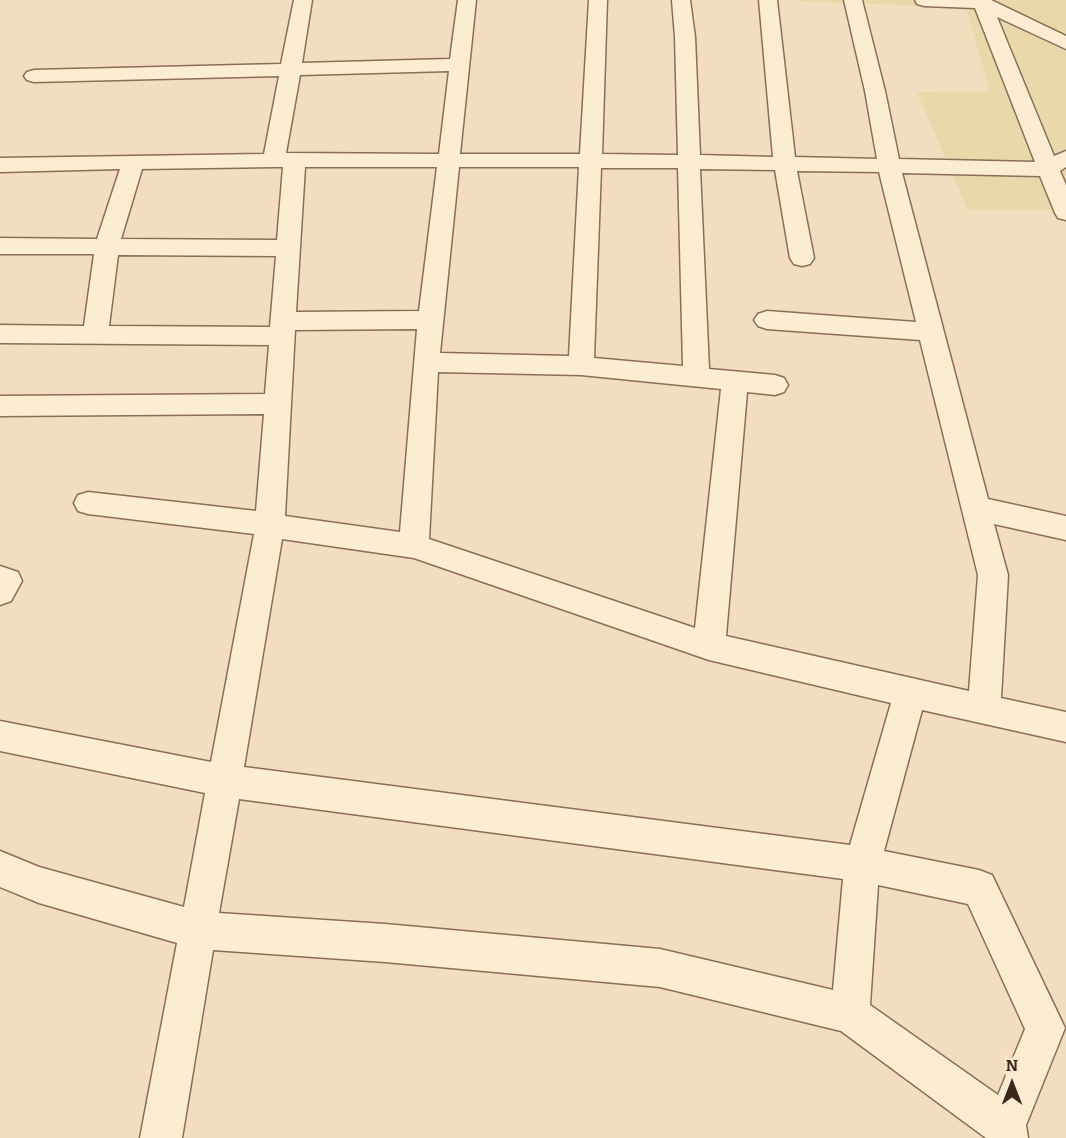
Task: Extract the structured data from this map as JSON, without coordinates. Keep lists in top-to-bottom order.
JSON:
{
  "north": "top"
}
